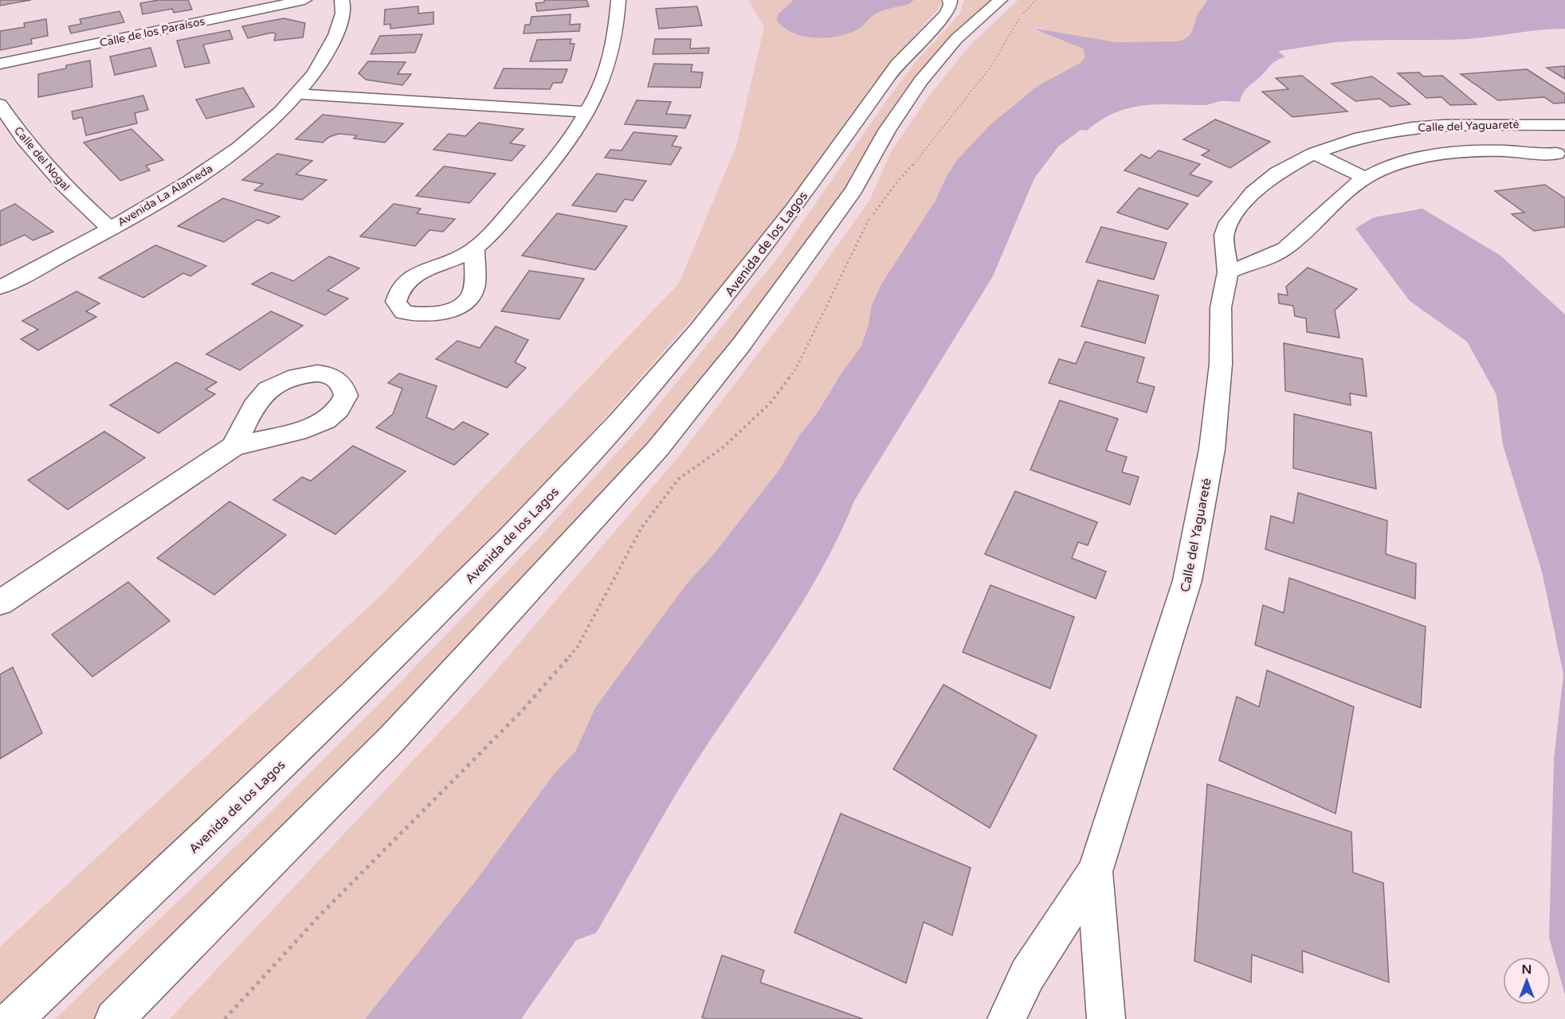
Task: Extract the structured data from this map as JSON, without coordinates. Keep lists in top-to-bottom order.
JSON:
{
  "streets": {
    "street": [
      "Calle de los Paraísos",
      "Calle del Yaguareté",
      "Calle del Nogal",
      "Avenida La Alameda",
      "Avenida de los Lagos"
    ]
  },
  "crossings": [
    ["Calle del Nogal", "Avenida La Alameda"]
  ],
  "north": "top"
}
